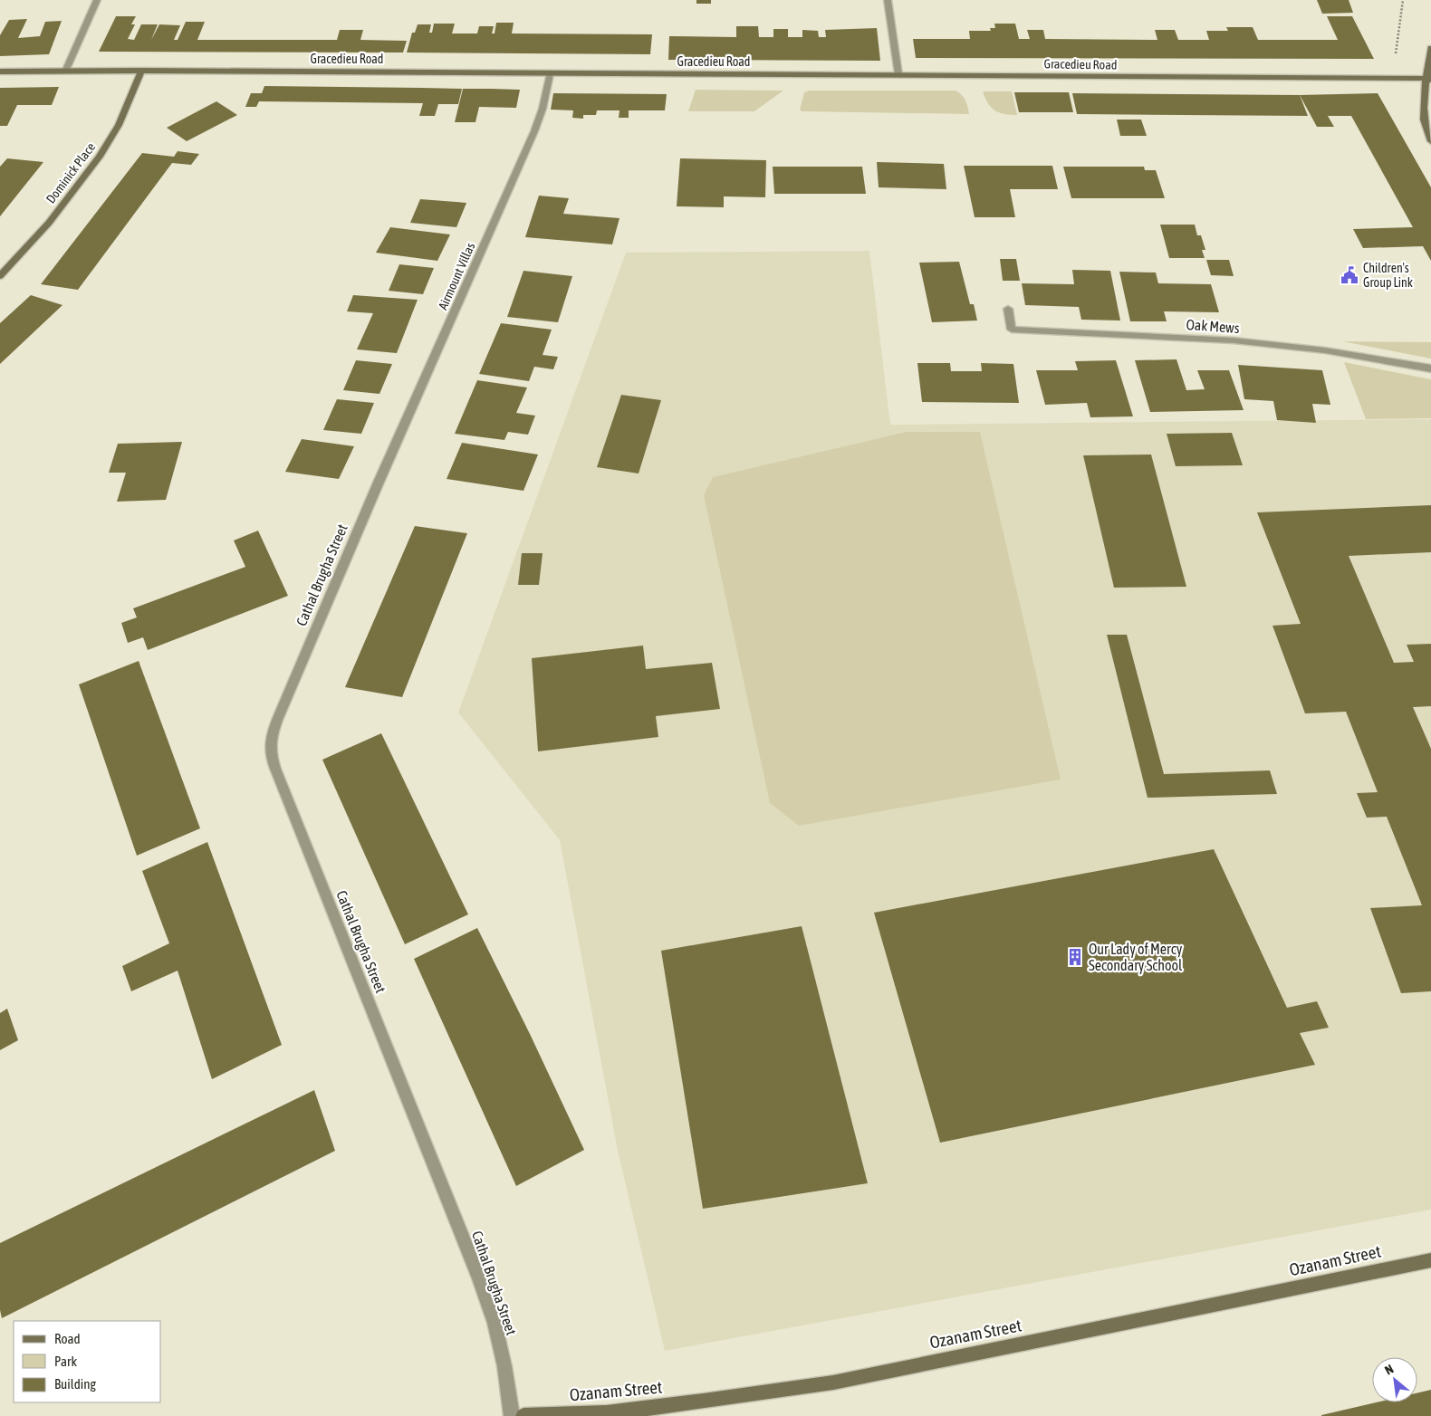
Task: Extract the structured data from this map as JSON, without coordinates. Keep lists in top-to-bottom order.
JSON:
{
  "streets": {
    "street": [
      "Gracedieu Road",
      "Dominick Place",
      "Airmount Villas",
      "Oak Mews",
      "Cathal Brugha Street",
      "Ozanam Street"
    ]
  },
  "crossings": [
    ["Gracedieu Road", "Dominick Place"],
    ["Gracedieu Road", "Airmount Villas"],
    ["Airmount Villas", "Cathal Brugha Street"]
  ],
  "places": {
    "public building": ["Children's Group Link"],
    "building": ["Our Lady of Mercy Secondary School"]
  },
  "legend": ["Road", "Park", "Building"],
  "north": "top left"
}
